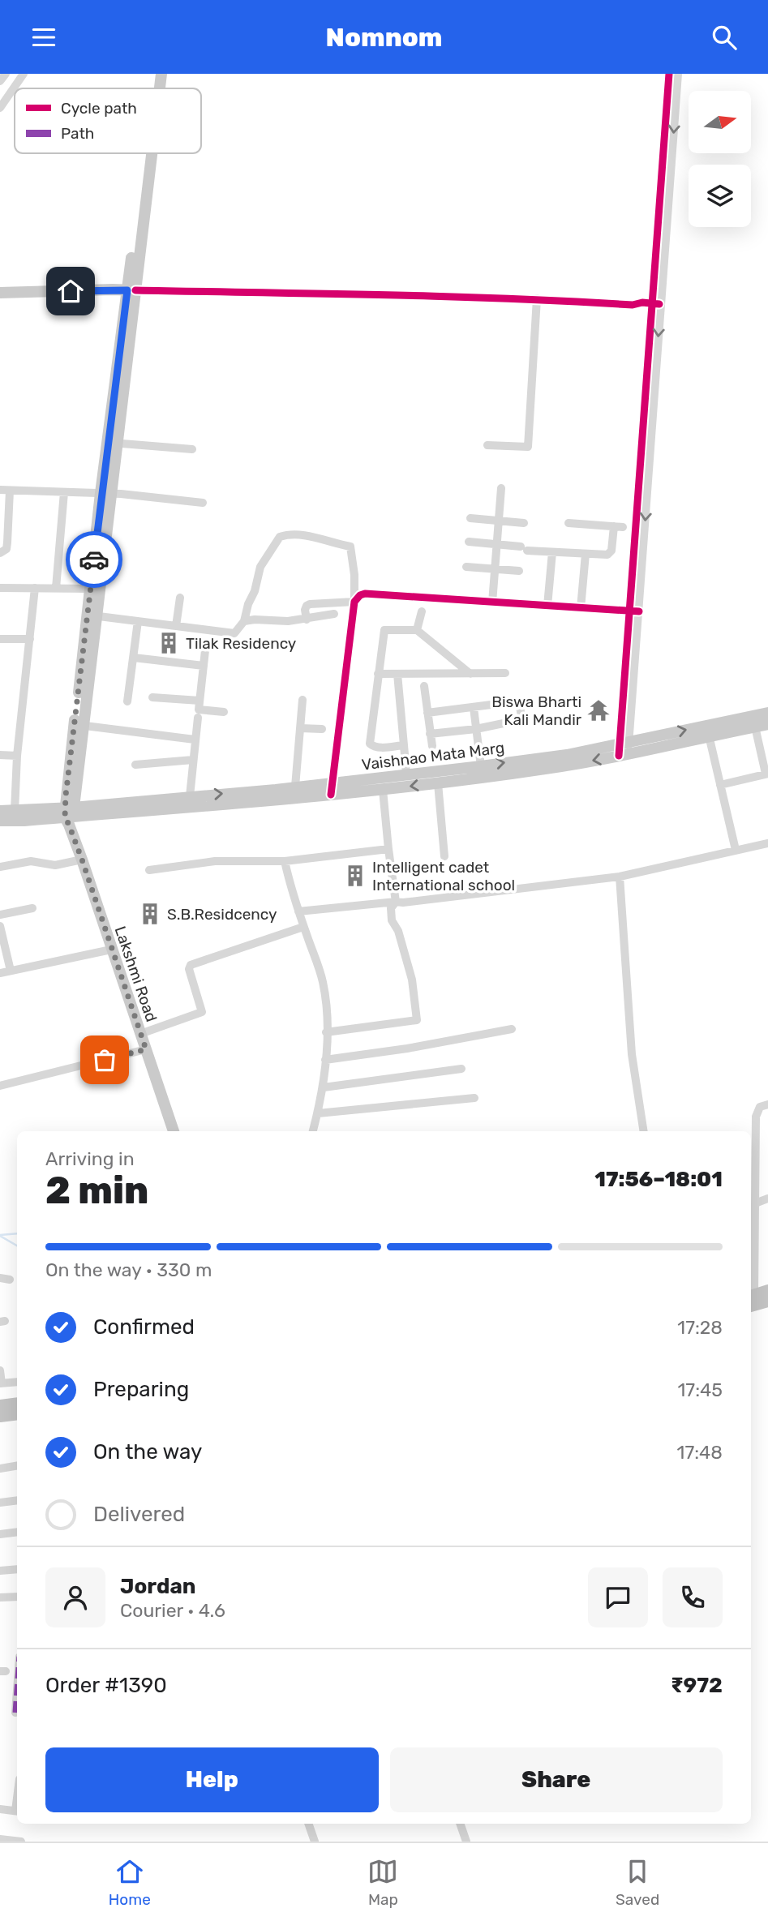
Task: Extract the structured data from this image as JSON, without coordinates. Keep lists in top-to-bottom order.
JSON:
{
  "streets": {
    "main road": ["Vaishnao Mata Marg", "Lakshmi Road"]
  },
  "crossings": [
    ["Vaishnao Mata Marg", "Lakshmi Road"]
  ],
  "places": {
    "building": ["Tilak Residency", "Intelligent cadet International school", "S.B.Residcency"],
    "temple": ["Biswa Bharti Kali Mandir"]
  },
  "legend": ["Cycle path", "Path"],
  "north": "right",
  "page": {
    "header": "Nomnom",
    "heading": ["2 min", "Arriving in", "17:56–18:01"],
    "panel": [
      "Jordan",
      "Courier · 4.6",
      "Order #1390",
      "₹972"
    ],
    "bar": "On the way · 330 m",
    "list": [
      ["Confirmed", "17:28"],
      ["Preparing", "17:45"],
      ["On the way", "17:48"],
      "Delivered"
    ],
    "buttons": ["Help", "Share"],
    "tabs": ["Home", "Map", "Saved"]
  }
}
